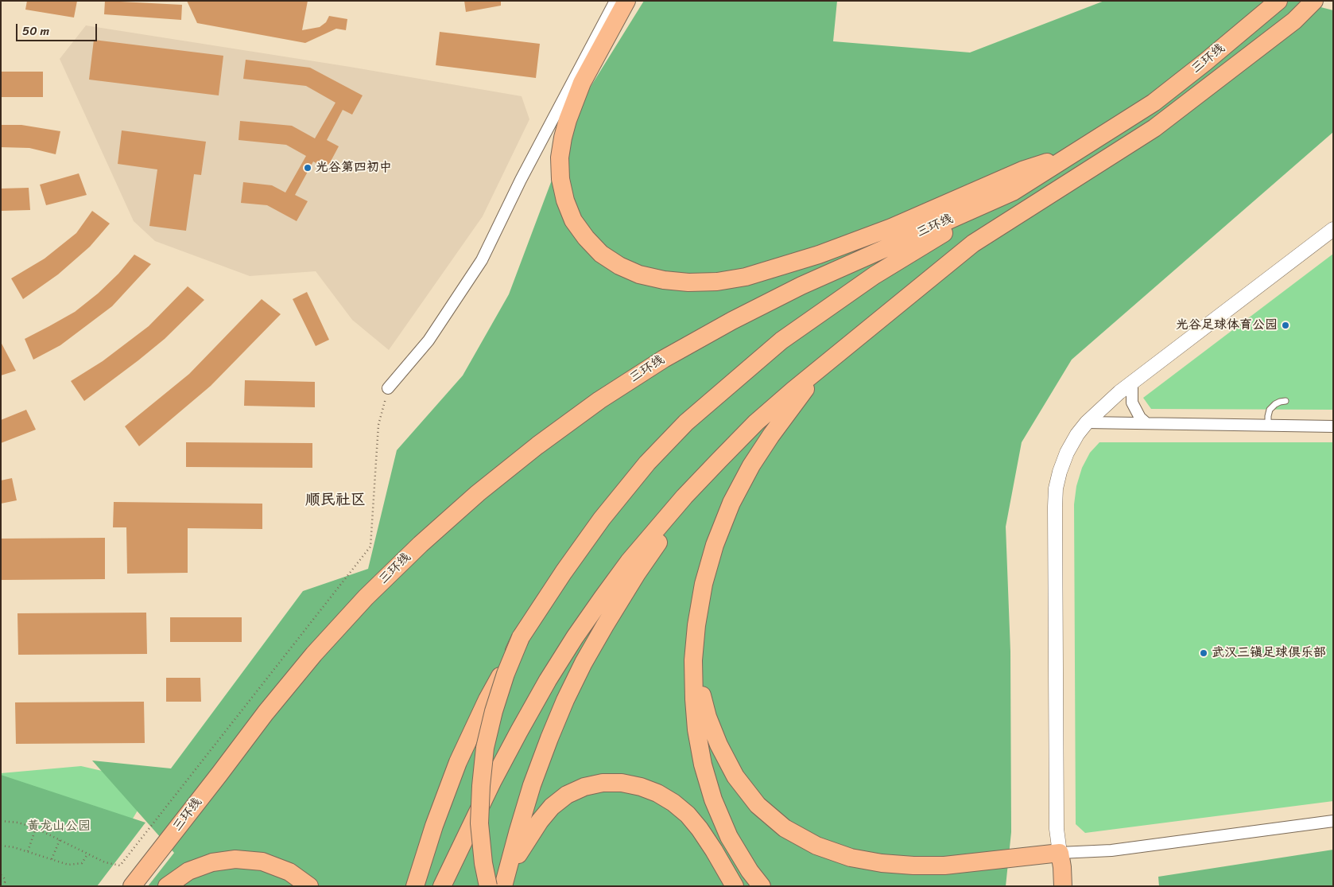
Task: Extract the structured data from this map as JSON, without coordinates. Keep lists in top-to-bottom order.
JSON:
{
  "streets": {
    "highway": ["三环线"]
  },
  "districts": ["顺民社区"],
  "parks": ["黄龙山公园"],
  "places": ["光谷第四初中", "光谷足球体育公园", "武汉三镇足球俱乐部"],
  "scale_bar": "50 m"
}
